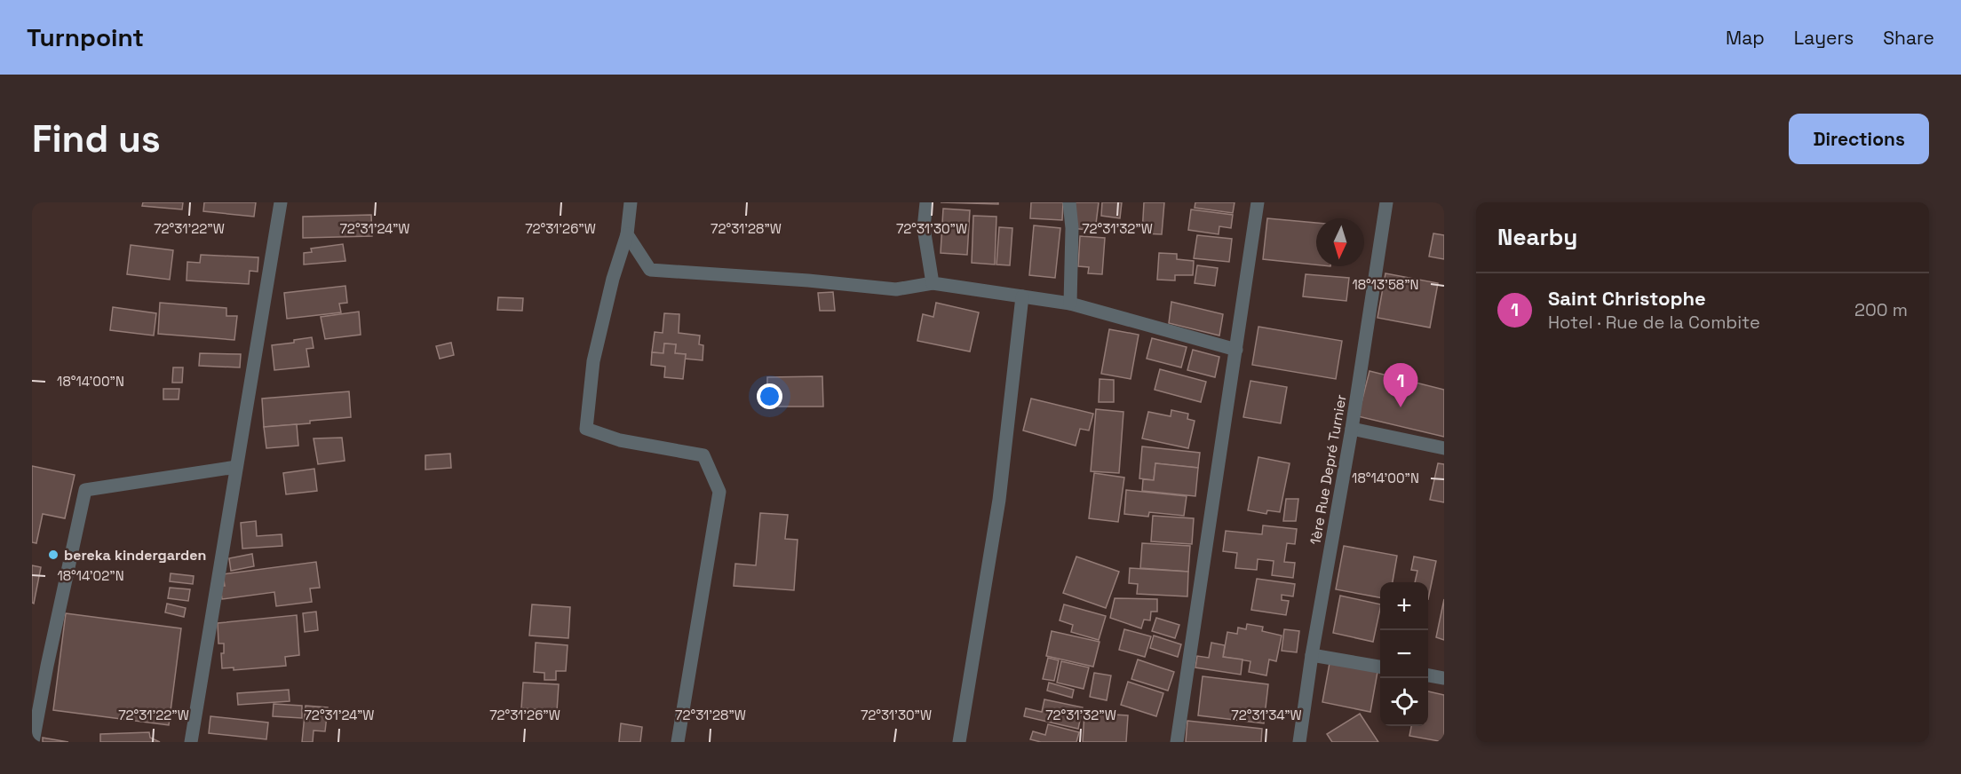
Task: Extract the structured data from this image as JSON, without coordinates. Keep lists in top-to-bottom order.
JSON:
{
  "streets": {
    "street": ["1ère Rue Depré Turnier"]
  },
  "places": ["bereka kindergarden"],
  "north": "bottom",
  "page": {
    "header": "Turnpoint",
    "nav": ["Map", "Layers", "Share"],
    "buttons": "Directions",
    "title": "Find us",
    "heading": "Nearby",
    "list": [
      {
        "mark": "1",
        "name": "Saint Christophe",
        "note": "Hotel · Rue de la Combite",
        "value": "200 m"
      }
    ],
    "pins": "1",
    "map_buttons": ["+", "−"]
  },
  "coordinates": [
    "72°31'22\"W",
    "72°31'24\"W",
    "72°31'26\"W",
    "72°31'28\"W",
    "72°31'30\"W",
    "72°31'32\"W",
    "18°13'58\"N",
    "18°14'00\"N",
    "18°14'02\"N",
    "72°31'34\"W"
  ]
}
